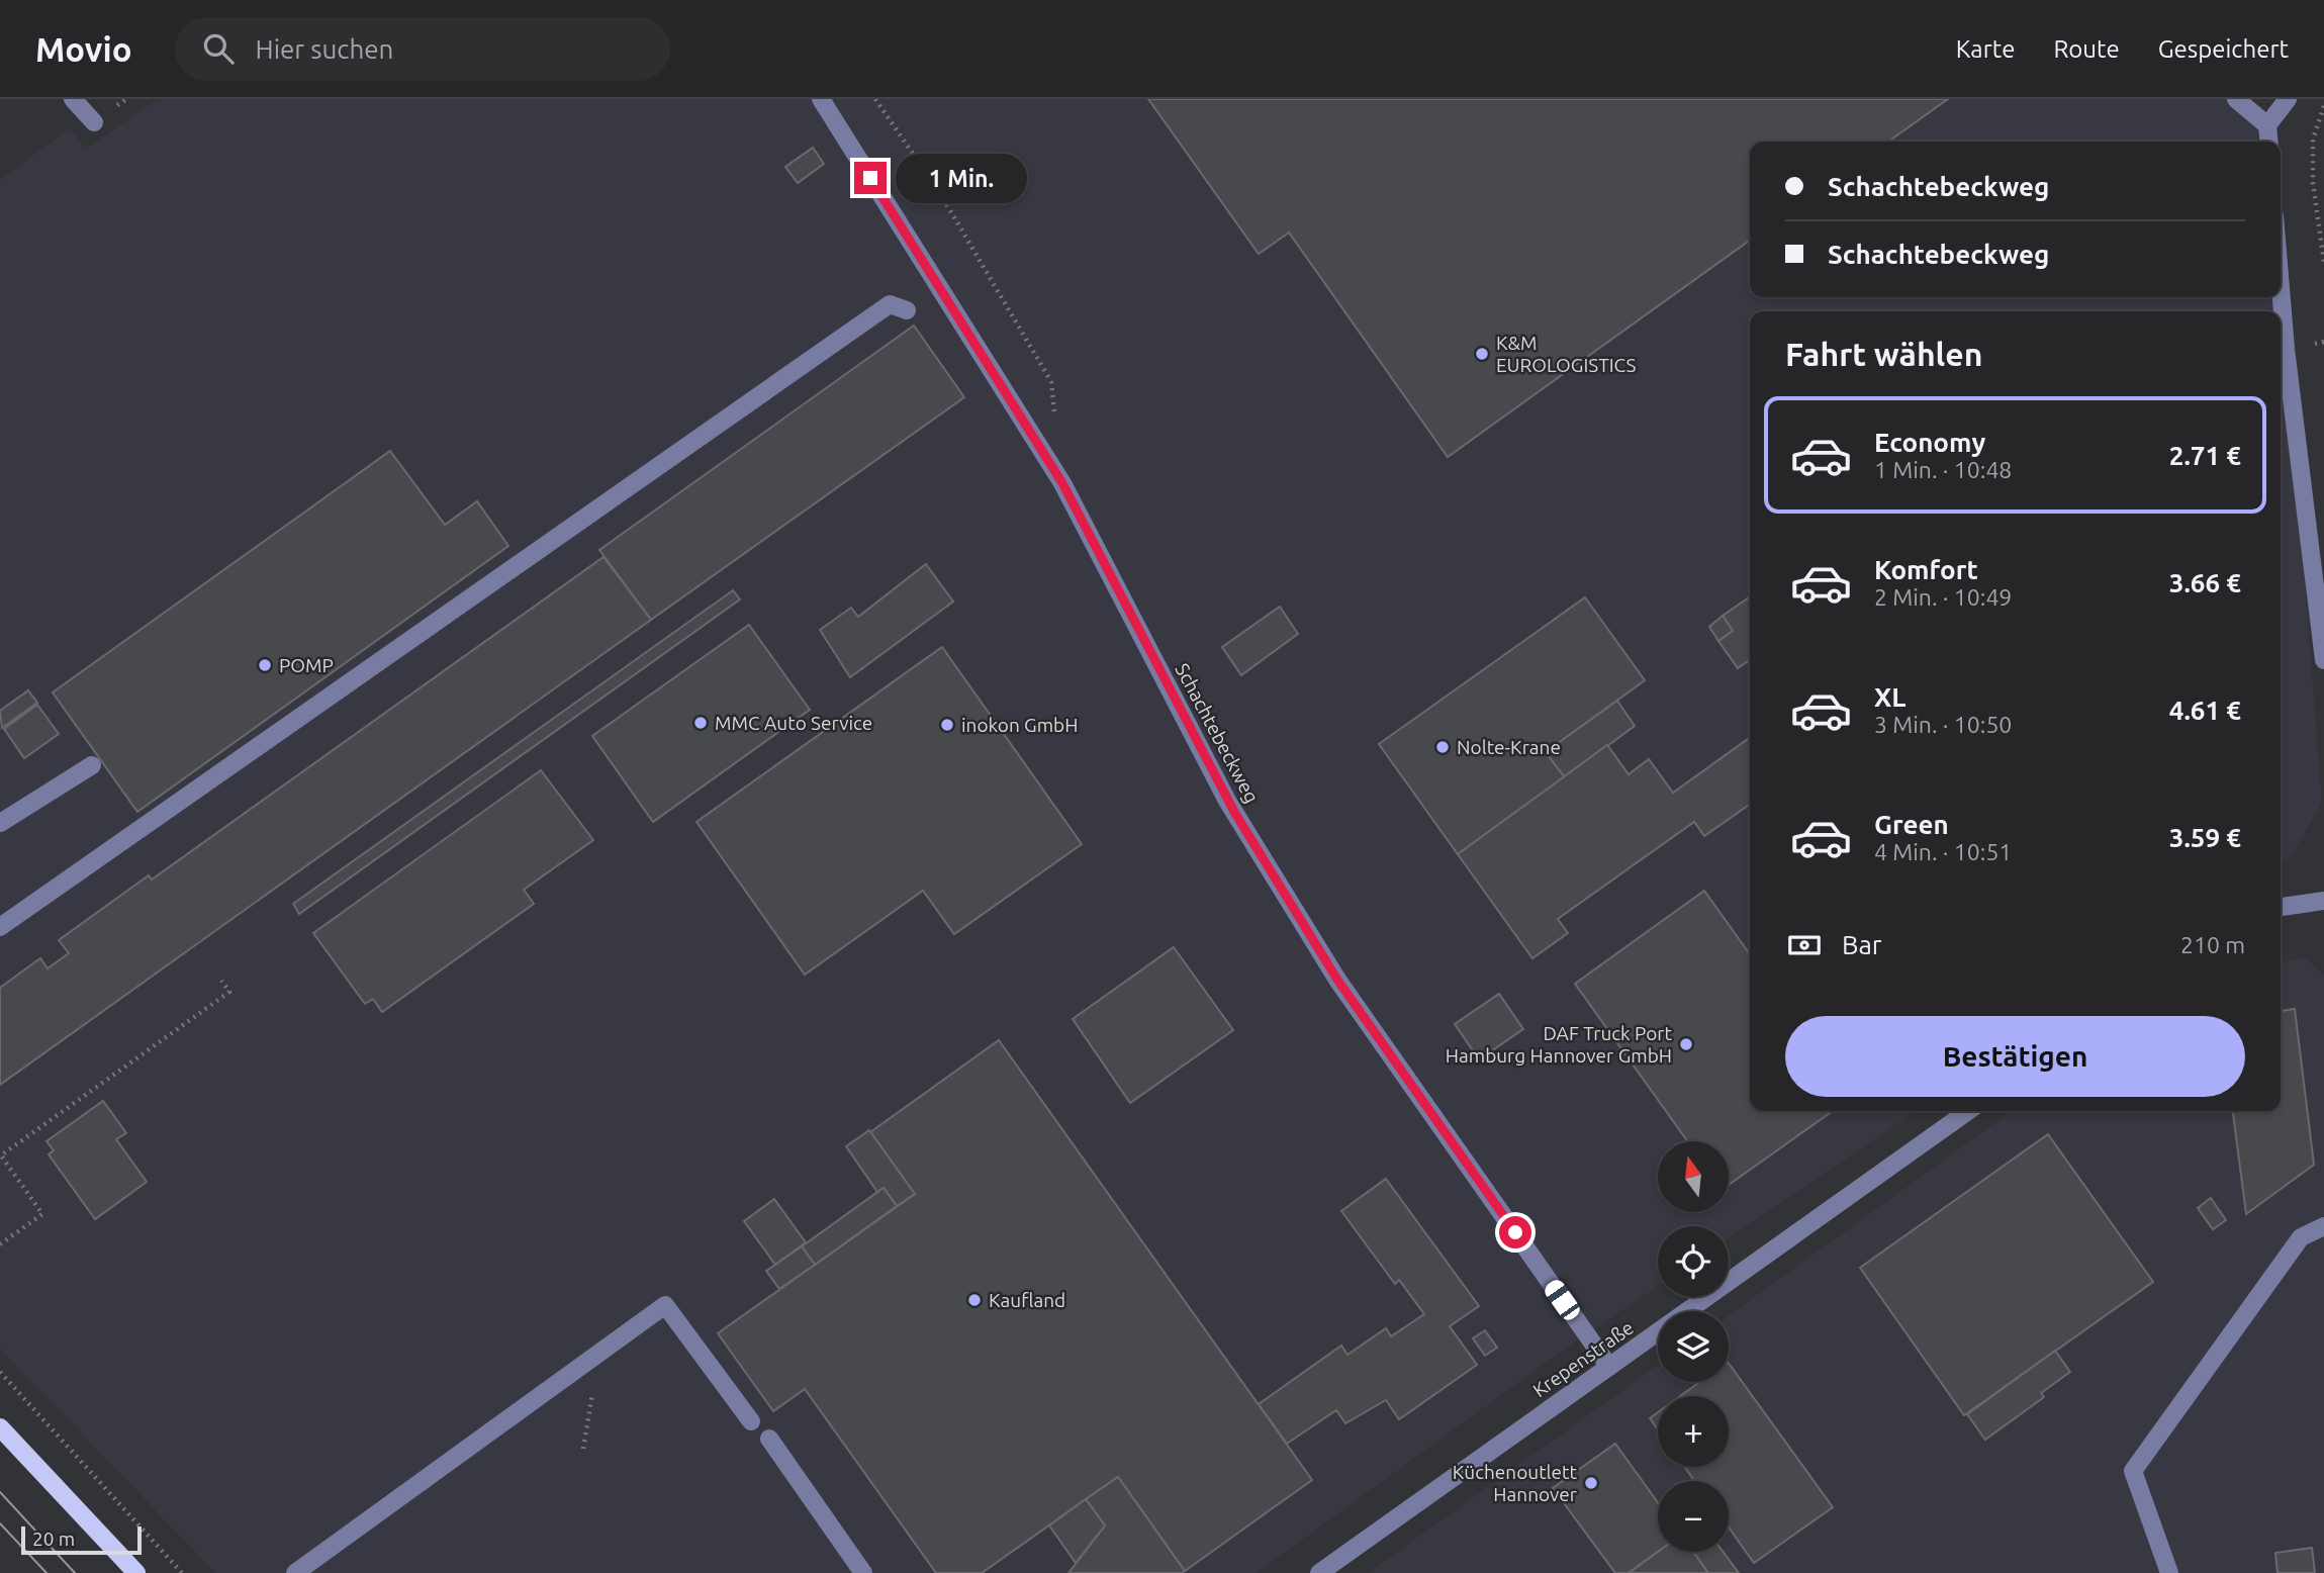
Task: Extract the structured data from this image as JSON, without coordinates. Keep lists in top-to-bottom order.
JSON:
{
  "streets": {
    "street": ["Schachtebeckweg", "Krepenstraße"]
  },
  "crossings": [
    ["Schachtebeckweg", "Krepenstraße"]
  ],
  "places": [
    "K&M EUROLOGISTICS",
    "POMP",
    "MMC Auto Service",
    "inokon GmbH",
    "Nolte-Krane",
    "DAF Truck Port Hamburg Hannover GmbH",
    "Kaufland",
    "Küchenoutlett Hannover"
  ],
  "scale_bar": "20 m",
  "north": "top",
  "page": {
    "header": "Movio",
    "search": "Hier suchen",
    "nav": ["Karte", "Route", "Gespeichert"],
    "banner": ["Schachtebeckweg", "Schachtebeckweg"],
    "bubble": "1 Min.",
    "heading": "Fahrt wählen",
    "list": [
      {
        "name": "Economy",
        "note": "1 Min. · 10:48",
        "value": "2.71 €"
      },
      {
        "name": "Komfort",
        "note": "2 Min. · 10:49",
        "value": "3.66 €"
      },
      {
        "name": "XL",
        "note": "3 Min. · 10:50",
        "value": "4.61 €"
      },
      {
        "name": "Green",
        "note": "4 Min. · 10:51",
        "value": "3.59 €"
      }
    ],
    "pay": ["Bar", "210 m"],
    "buttons": "Bestätigen",
    "map_buttons": ["+", "−"],
    "scale": "20 m"
  }
}
